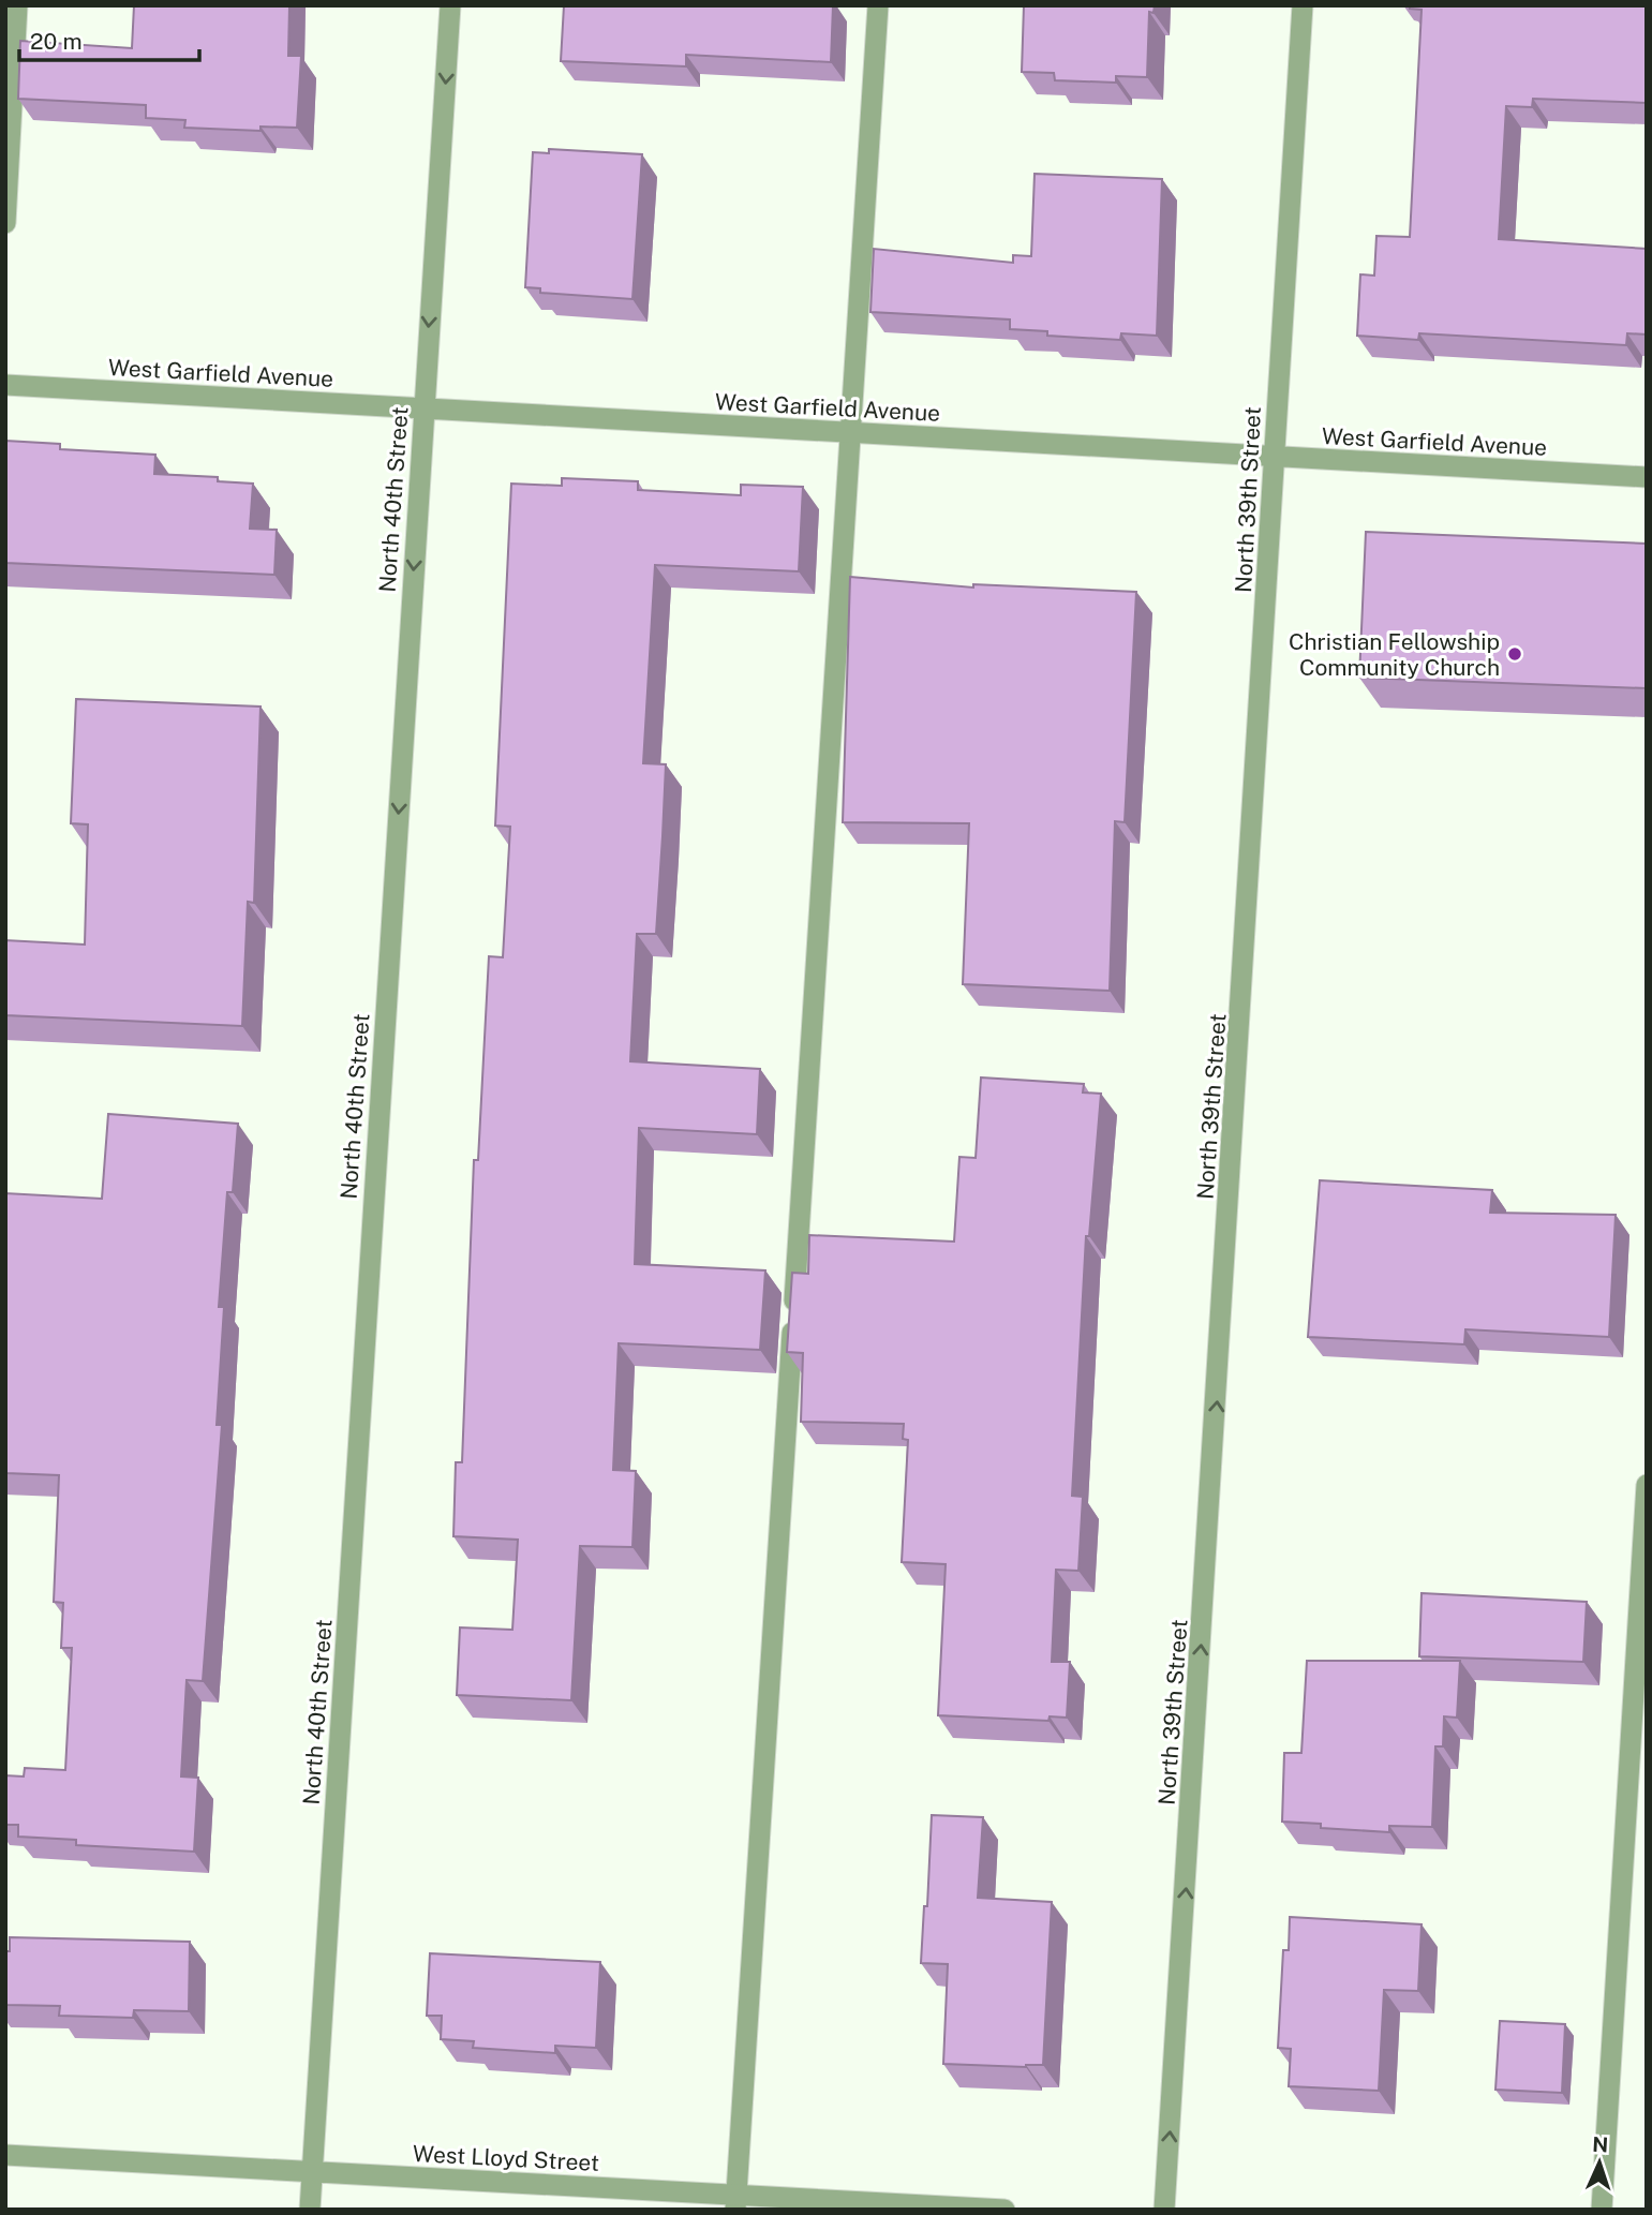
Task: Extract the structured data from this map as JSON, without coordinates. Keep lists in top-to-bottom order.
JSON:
{
  "streets": {
    "street": [
      "West Garfield Avenue",
      "North 40th Street",
      "North 39th Street",
      "West Lloyd Street"
    ]
  },
  "crossings": [
    ["West Garfield Avenue", "North 40th Street"],
    ["West Garfield Avenue", "North 39th Street"],
    ["North 40th Street", "West Lloyd Street"]
  ],
  "one_way": ["North 40th Street", "North 39th Street"],
  "places": ["Christian Fellowship Community Church"],
  "scale_bar": "20 m",
  "north": "top"
}
